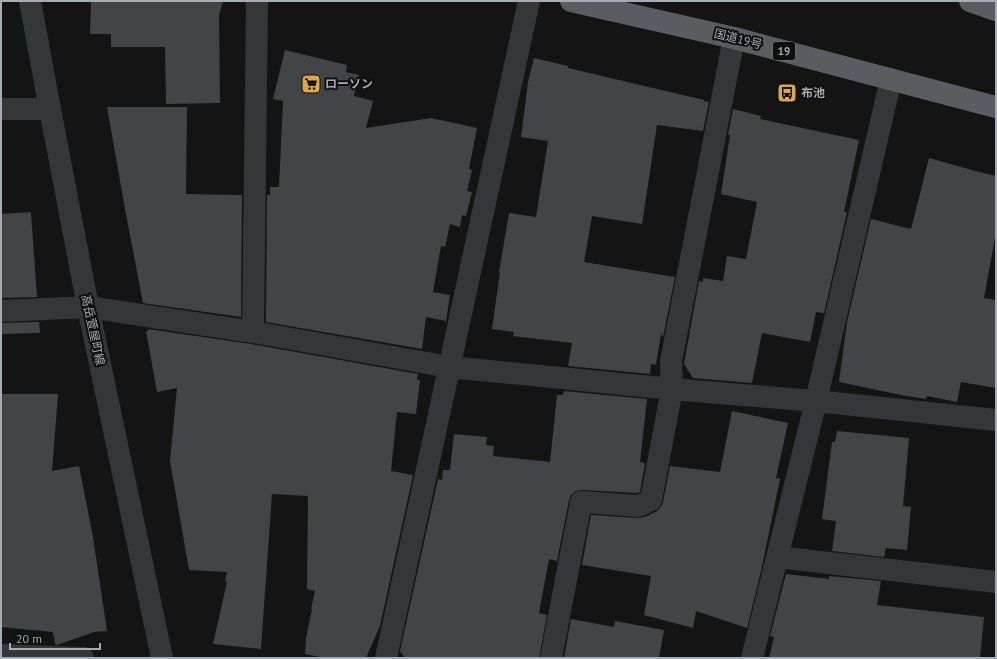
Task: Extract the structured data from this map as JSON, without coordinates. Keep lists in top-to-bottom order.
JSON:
{
  "streets": {
    "highway": ["国道19号", "19"],
    "street": ["高岳萱屋町線"]
  },
  "places": {
    "supermarket": ["ローソン"],
    "bus stop": ["布池"]
  },
  "scale_bar": "20 m"
}
